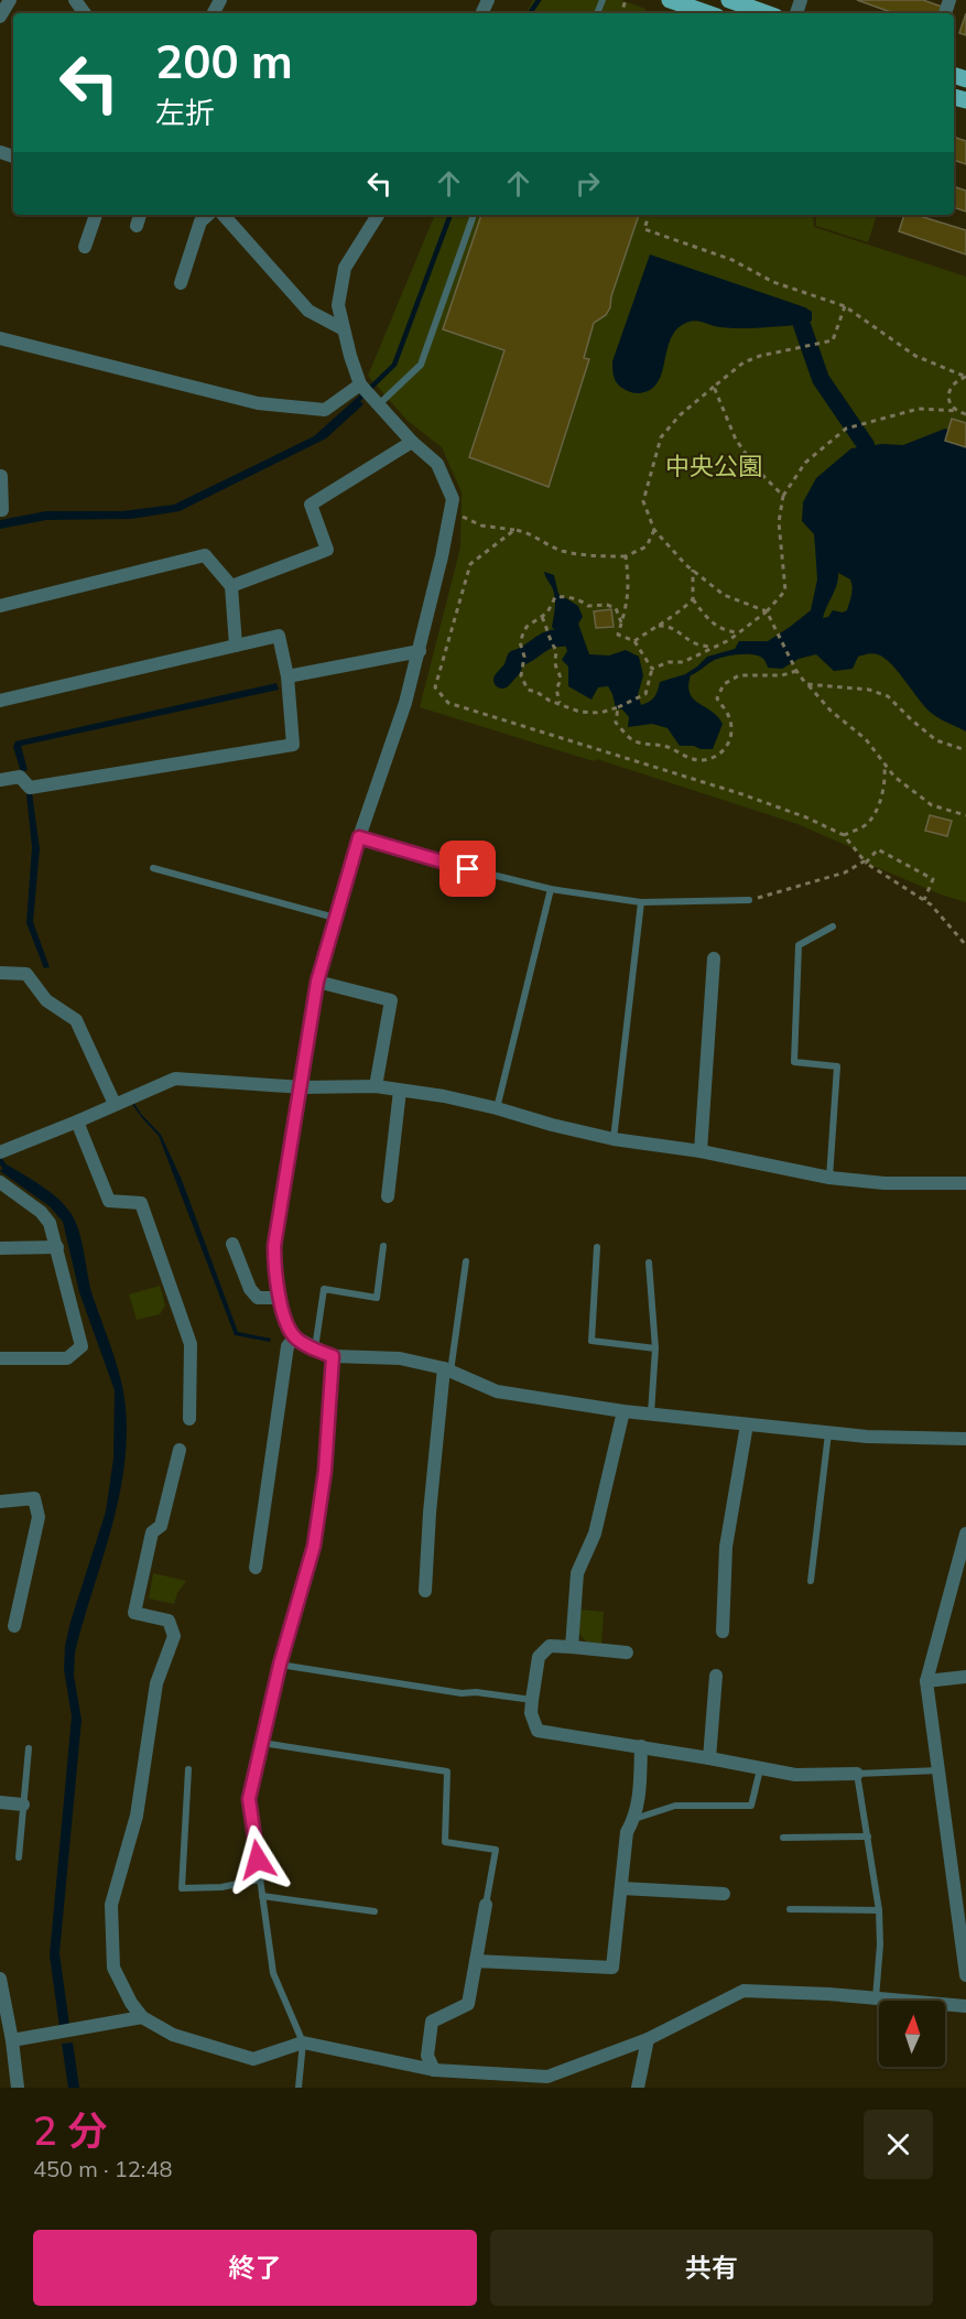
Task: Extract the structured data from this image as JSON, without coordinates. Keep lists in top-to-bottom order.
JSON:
{
  "parks": ["中央公園"],
  "north": "top",
  "page": {
    "turn": ["200 m", "左折"],
    "heading": ["2 分", "450 m · 12:48"],
    "buttons": ["終了", "共有"]
  }
}
